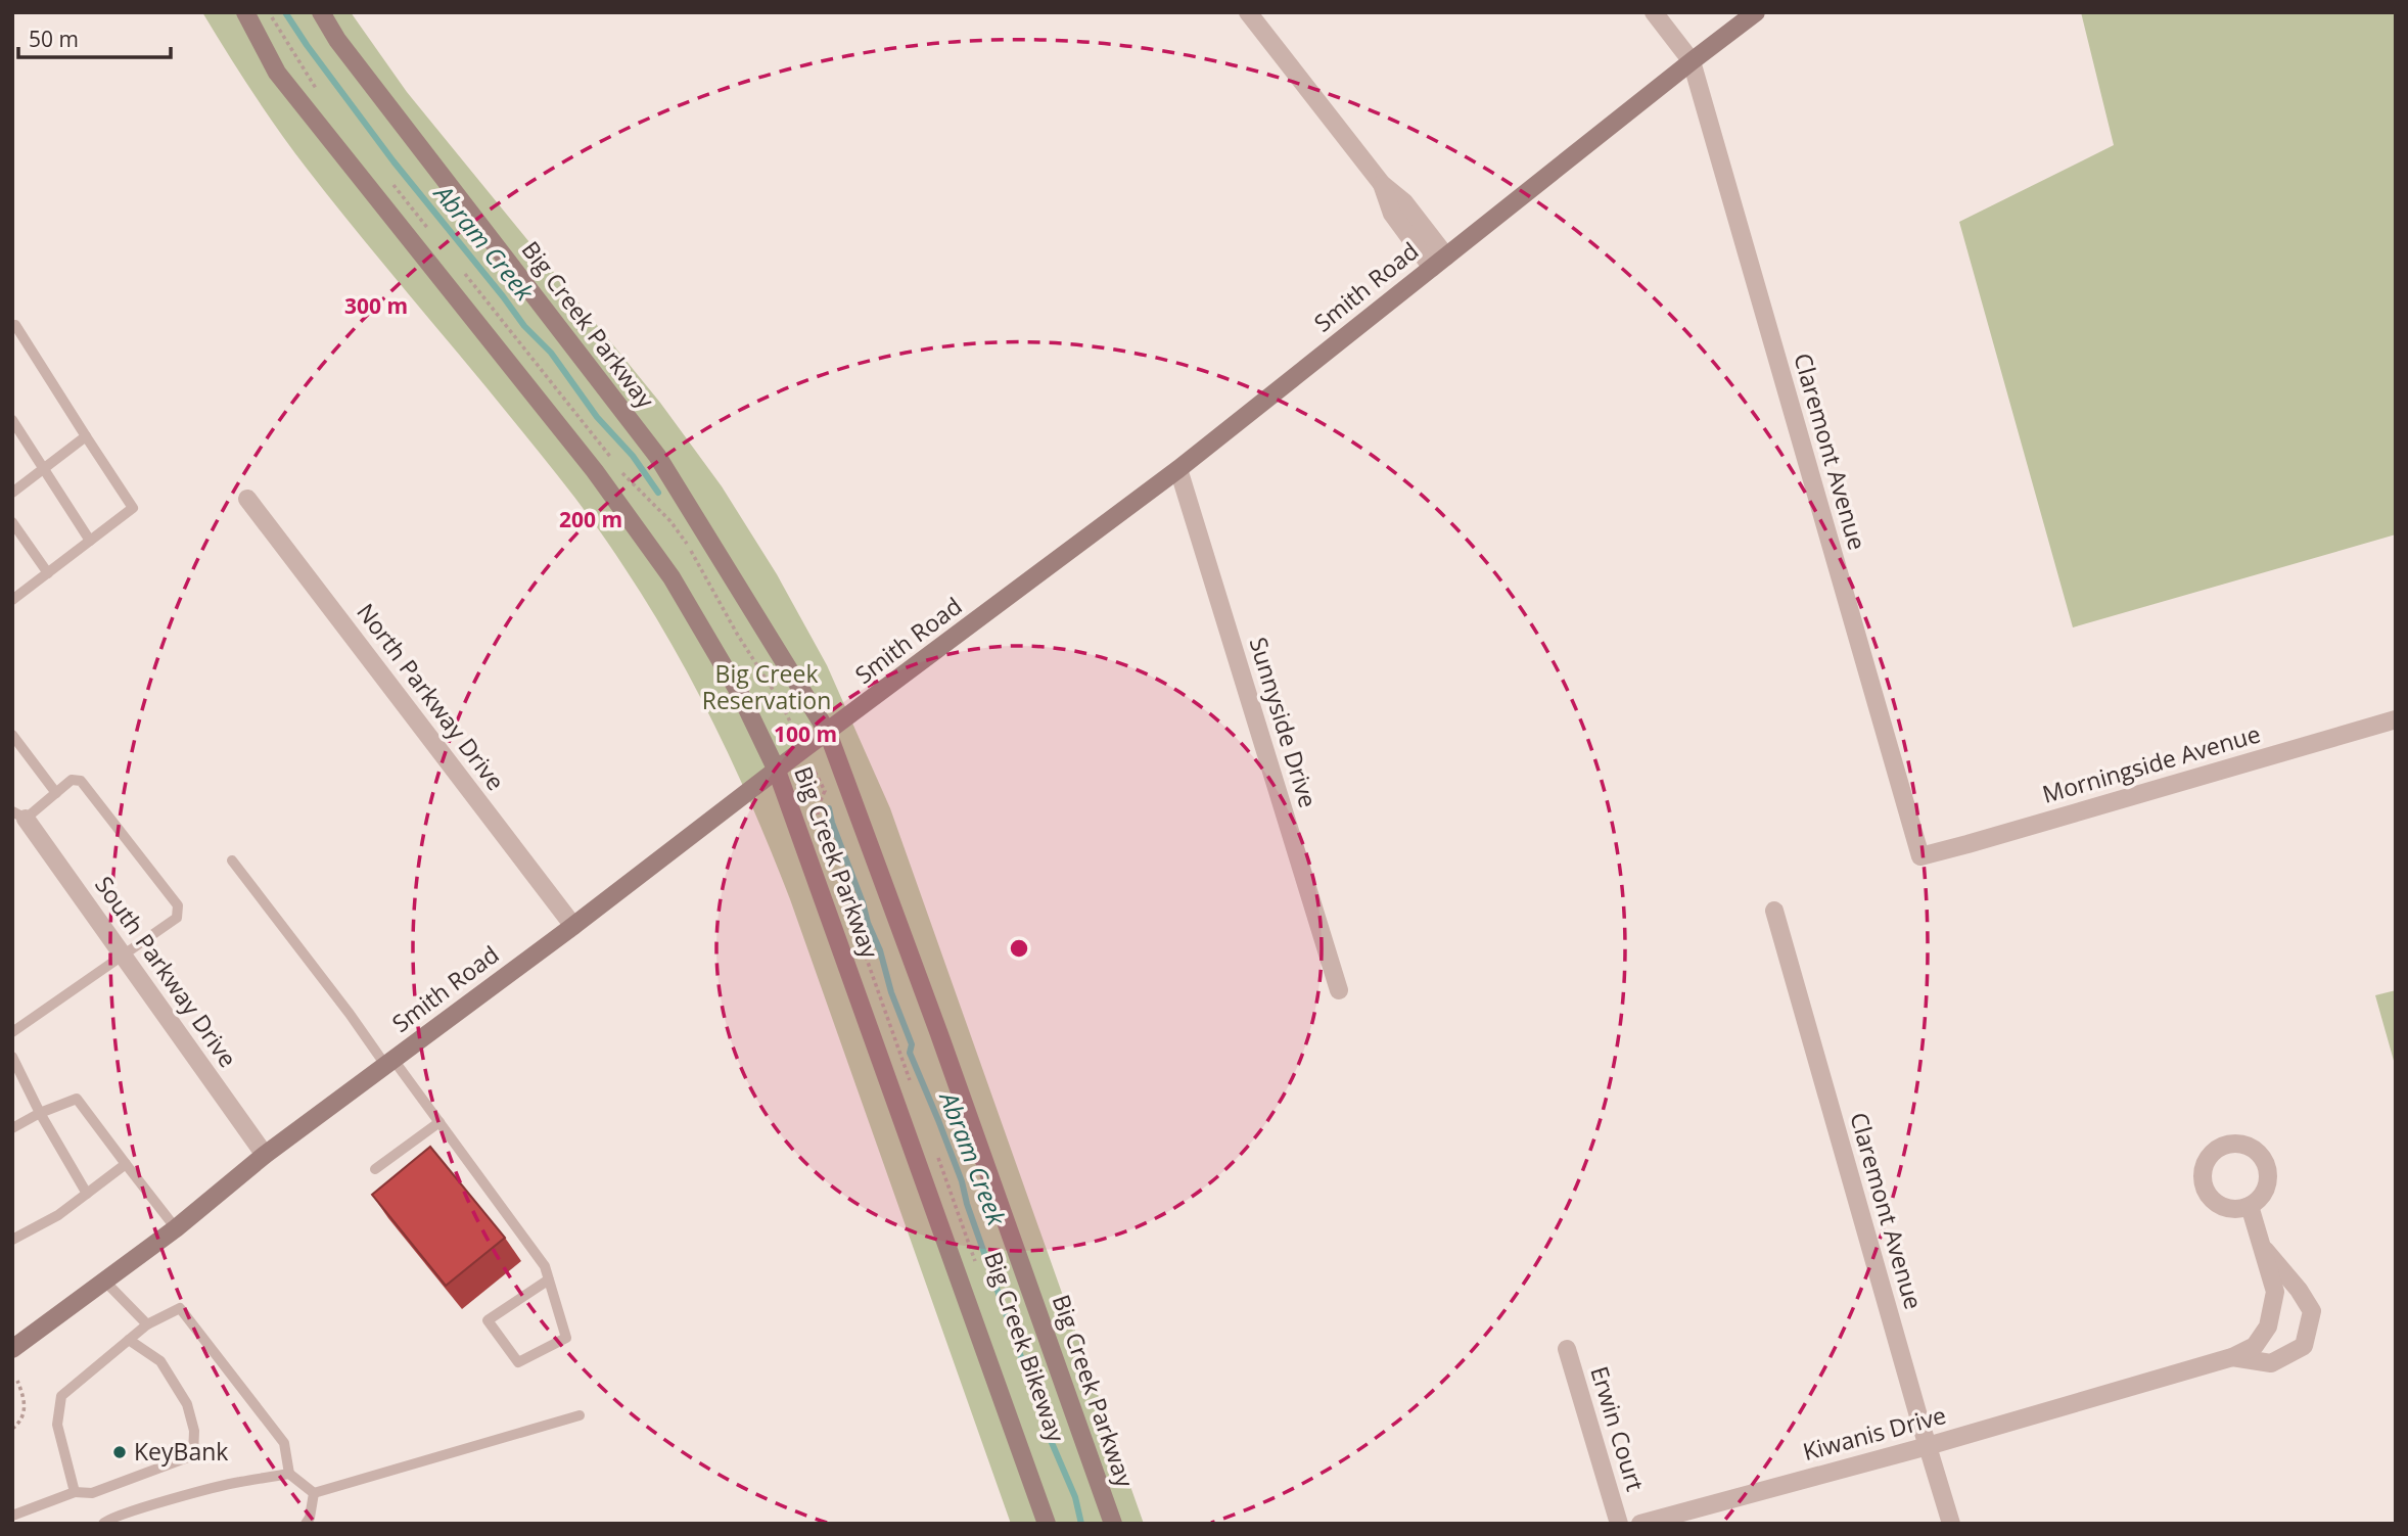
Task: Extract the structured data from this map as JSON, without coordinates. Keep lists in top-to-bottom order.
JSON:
{
  "streets": {
    "street": [
      "Smith Road",
      "Big Creek Parkway",
      "Claremont Avenue",
      "North Parkway Drive",
      "Sunnyside Drive",
      "Morningside Avenue",
      "South Parkway Drive",
      "Erwin Court",
      "Kiwanis Drive"
    ],
    "path": ["Big Creek Bikeway"]
  },
  "crossings": [
    ["Smith Road", "Big Creek Parkway"],
    ["Smith Road", "Claremont Avenue"],
    ["Smith Road", "North Parkway Drive"],
    ["Smith Road", "Sunnyside Drive"],
    ["Smith Road", "South Parkway Drive"],
    ["Claremont Avenue", "Morningside Avenue"],
    ["Claremont Avenue", "Kiwanis Drive"]
  ],
  "water": ["Abram Creek"],
  "parks": ["Big Creek Reservation"],
  "places": ["KeyBank"],
  "scale_bar": "50 m",
  "rings": ["300 m", "200 m", "100 m"]
}
